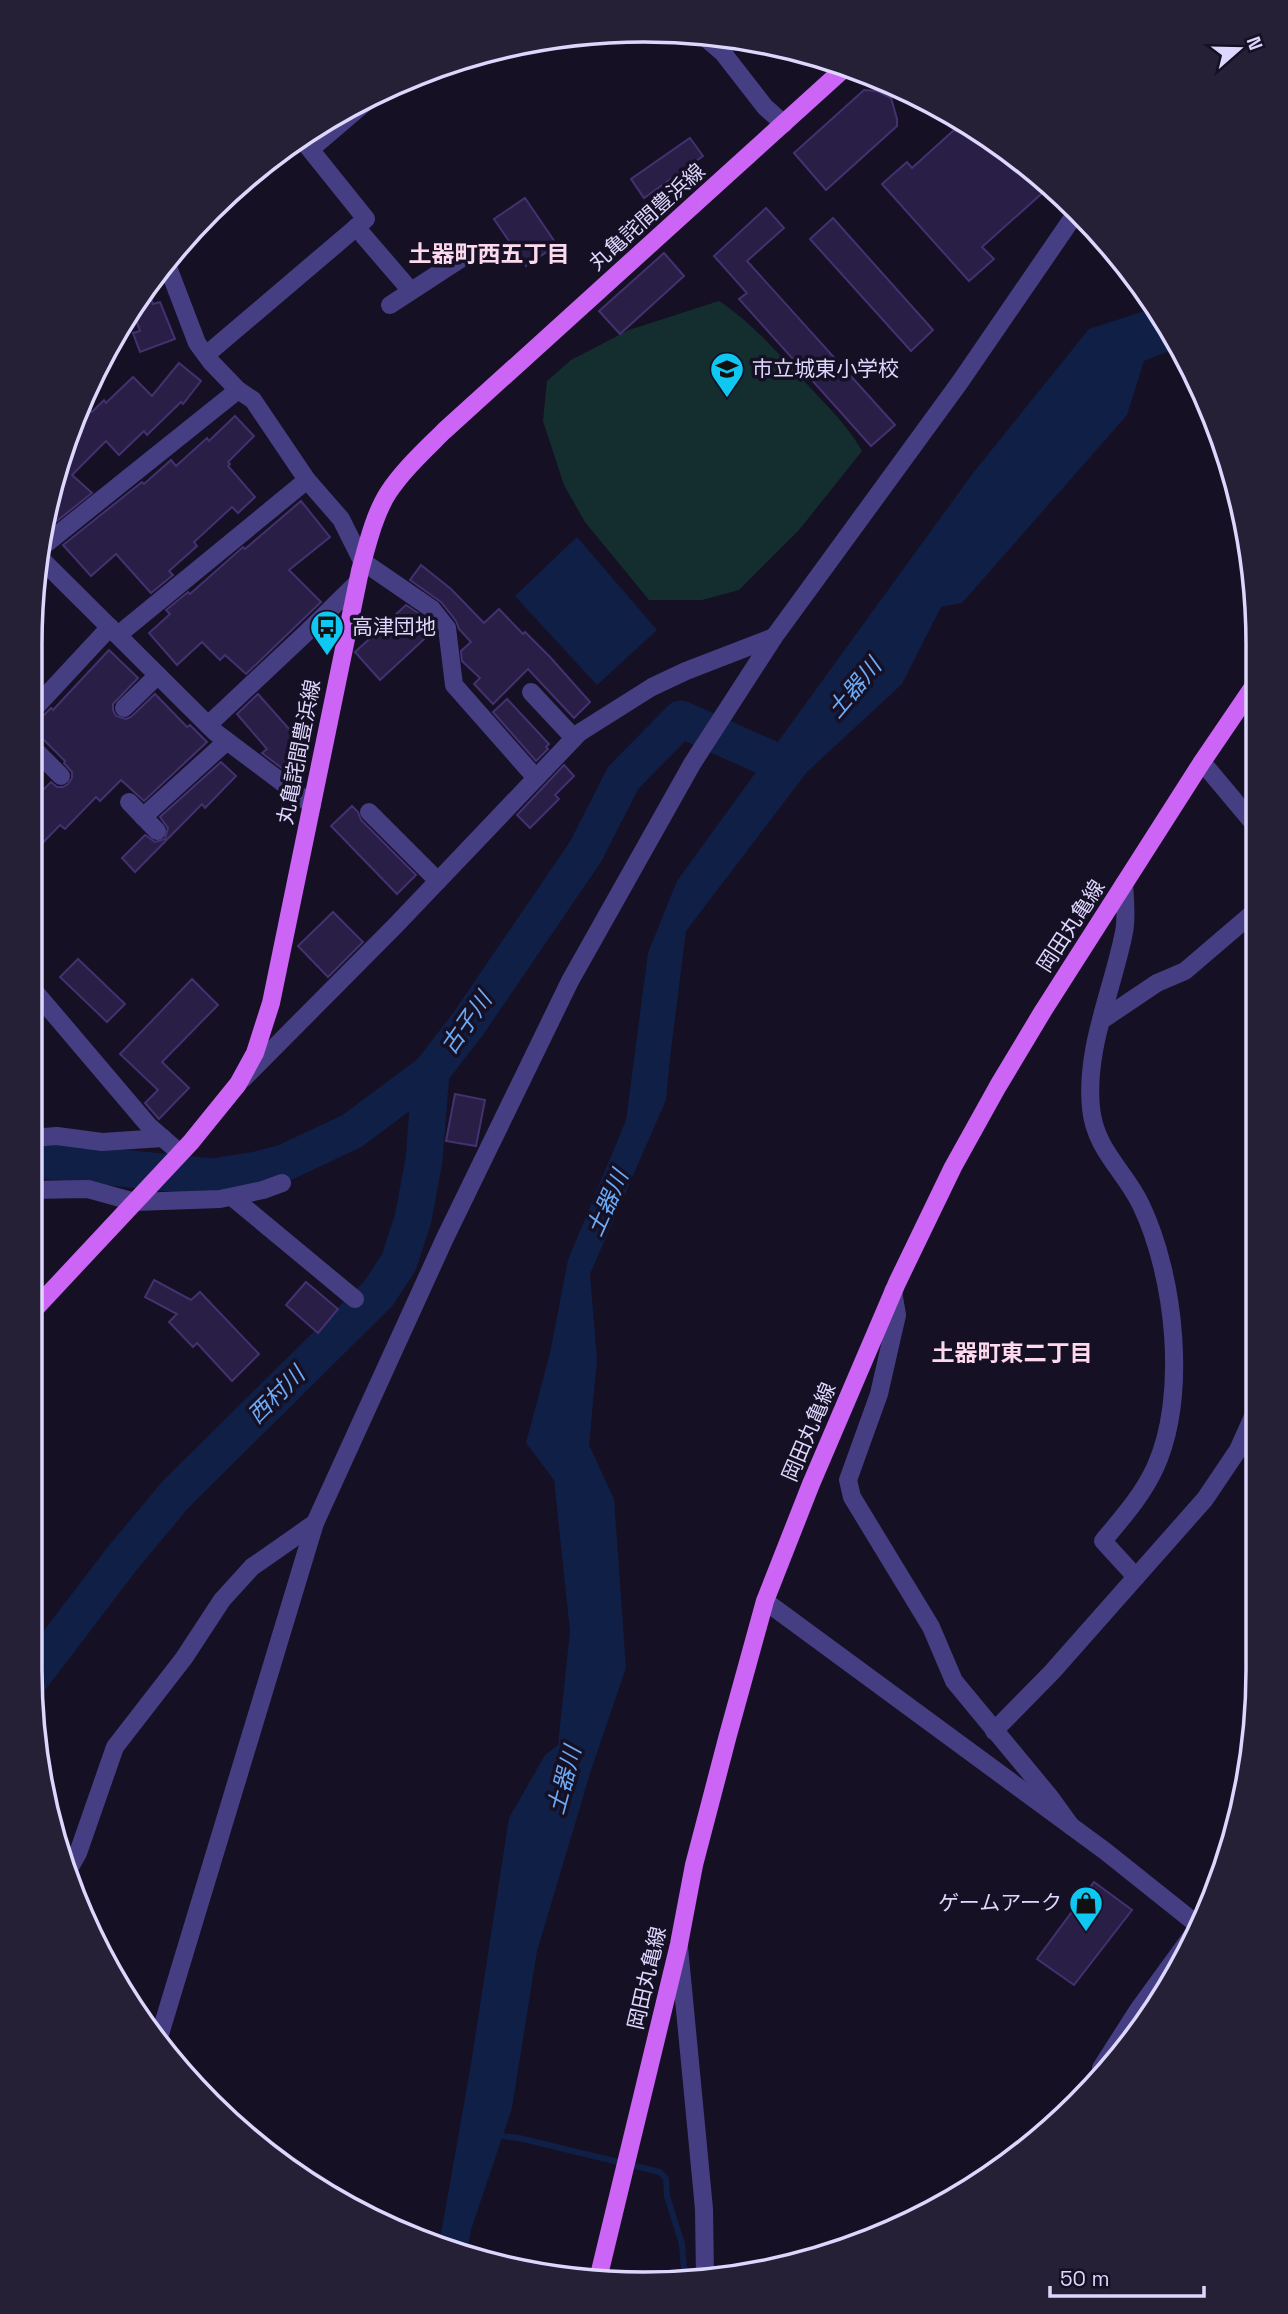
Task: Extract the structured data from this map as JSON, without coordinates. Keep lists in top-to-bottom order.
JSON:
{
  "streets": {
    "main road": ["丸亀詫間豊浜線", "岡田丸亀線"]
  },
  "districts": ["土器町西五丁目", "土器町東二丁目"],
  "water": ["土器川", "古子川", "西村川"],
  "places": {
    "school or university": ["市立城東小学校"],
    "bus stop": ["高津団地"],
    "shop": ["ゲームアーク"]
  },
  "scale_bar": "50 m",
  "north": "right"
}
